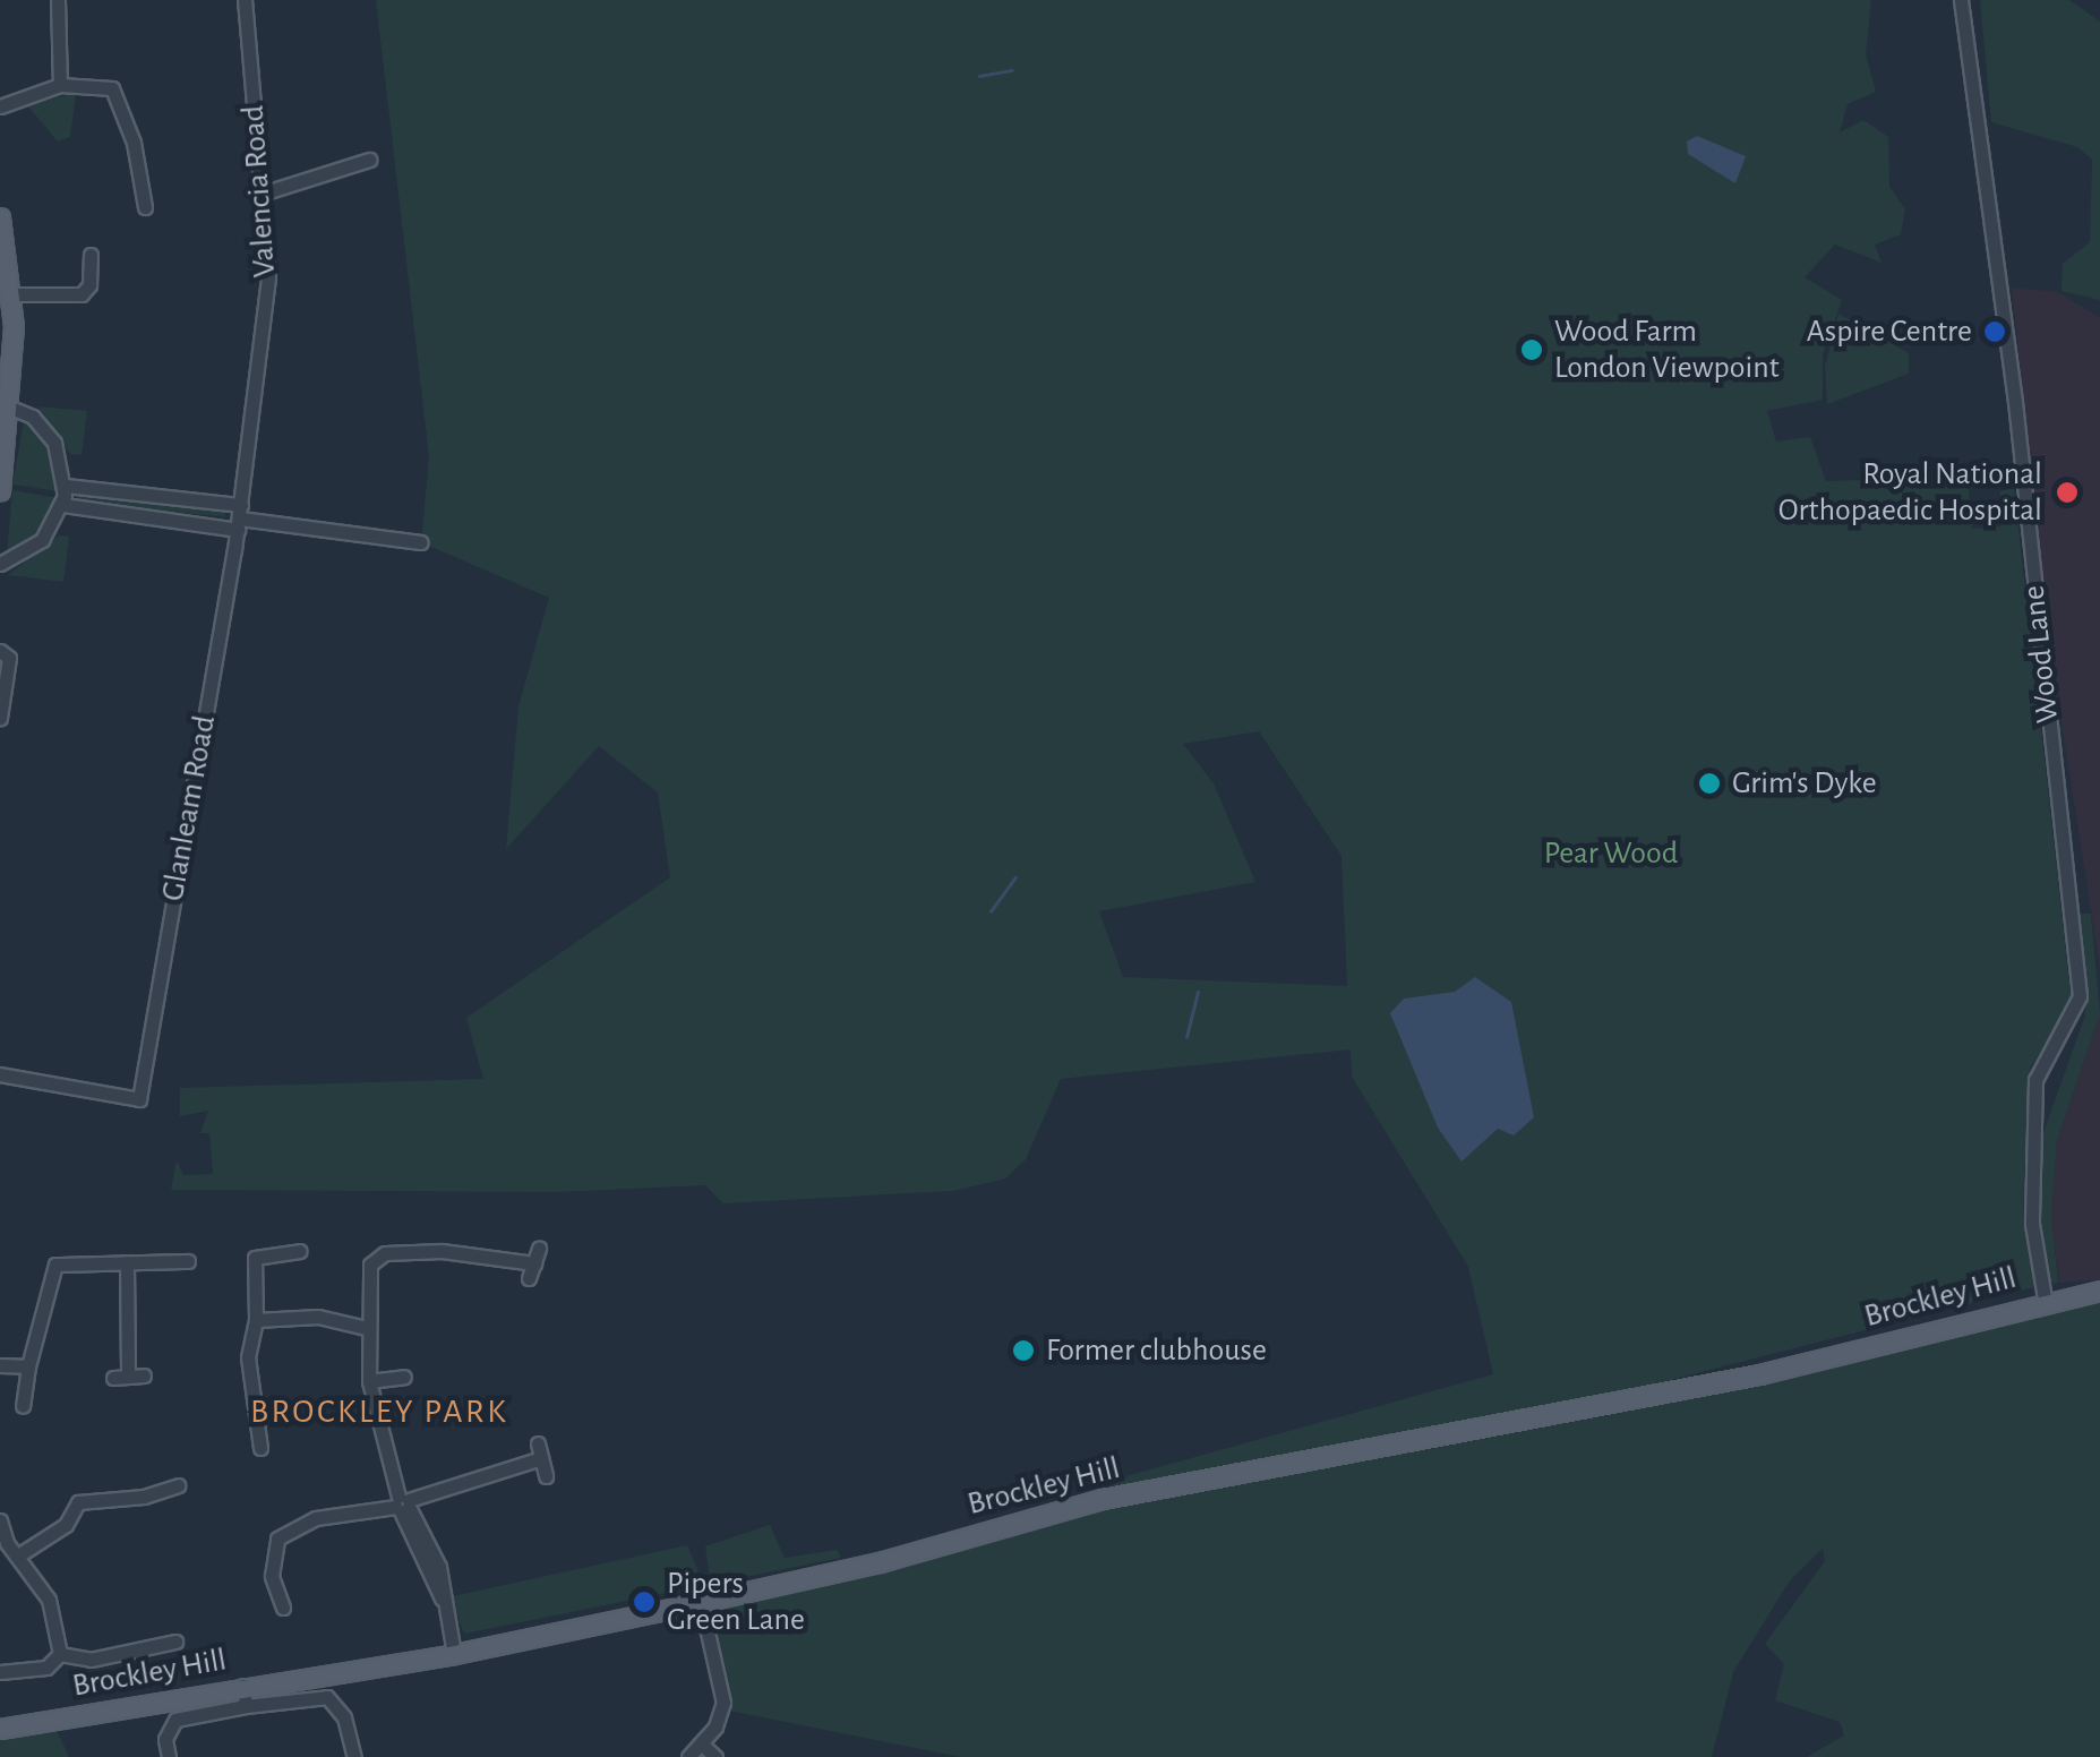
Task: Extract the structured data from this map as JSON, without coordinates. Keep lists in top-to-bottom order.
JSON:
{
  "streets": {
    "main road": ["Brockley Hill"],
    "street": ["Valencia Road", "Wood Lane", "Glanleam Road"]
  },
  "crossings": [
    ["Valencia Road", "Glanleam Road"],
    ["Wood Lane", "Brockley Hill"]
  ],
  "districts": ["BROCKLEY PARK"],
  "parks": ["Pear Wood"],
  "places": [
    "Aspire Centre",
    "Wood Farm London Viewpoint",
    "Royal National Orthopaedic Hospital",
    "Grim's Dyke",
    "Former clubhouse",
    "Pipers Green Lane"
  ]
}
